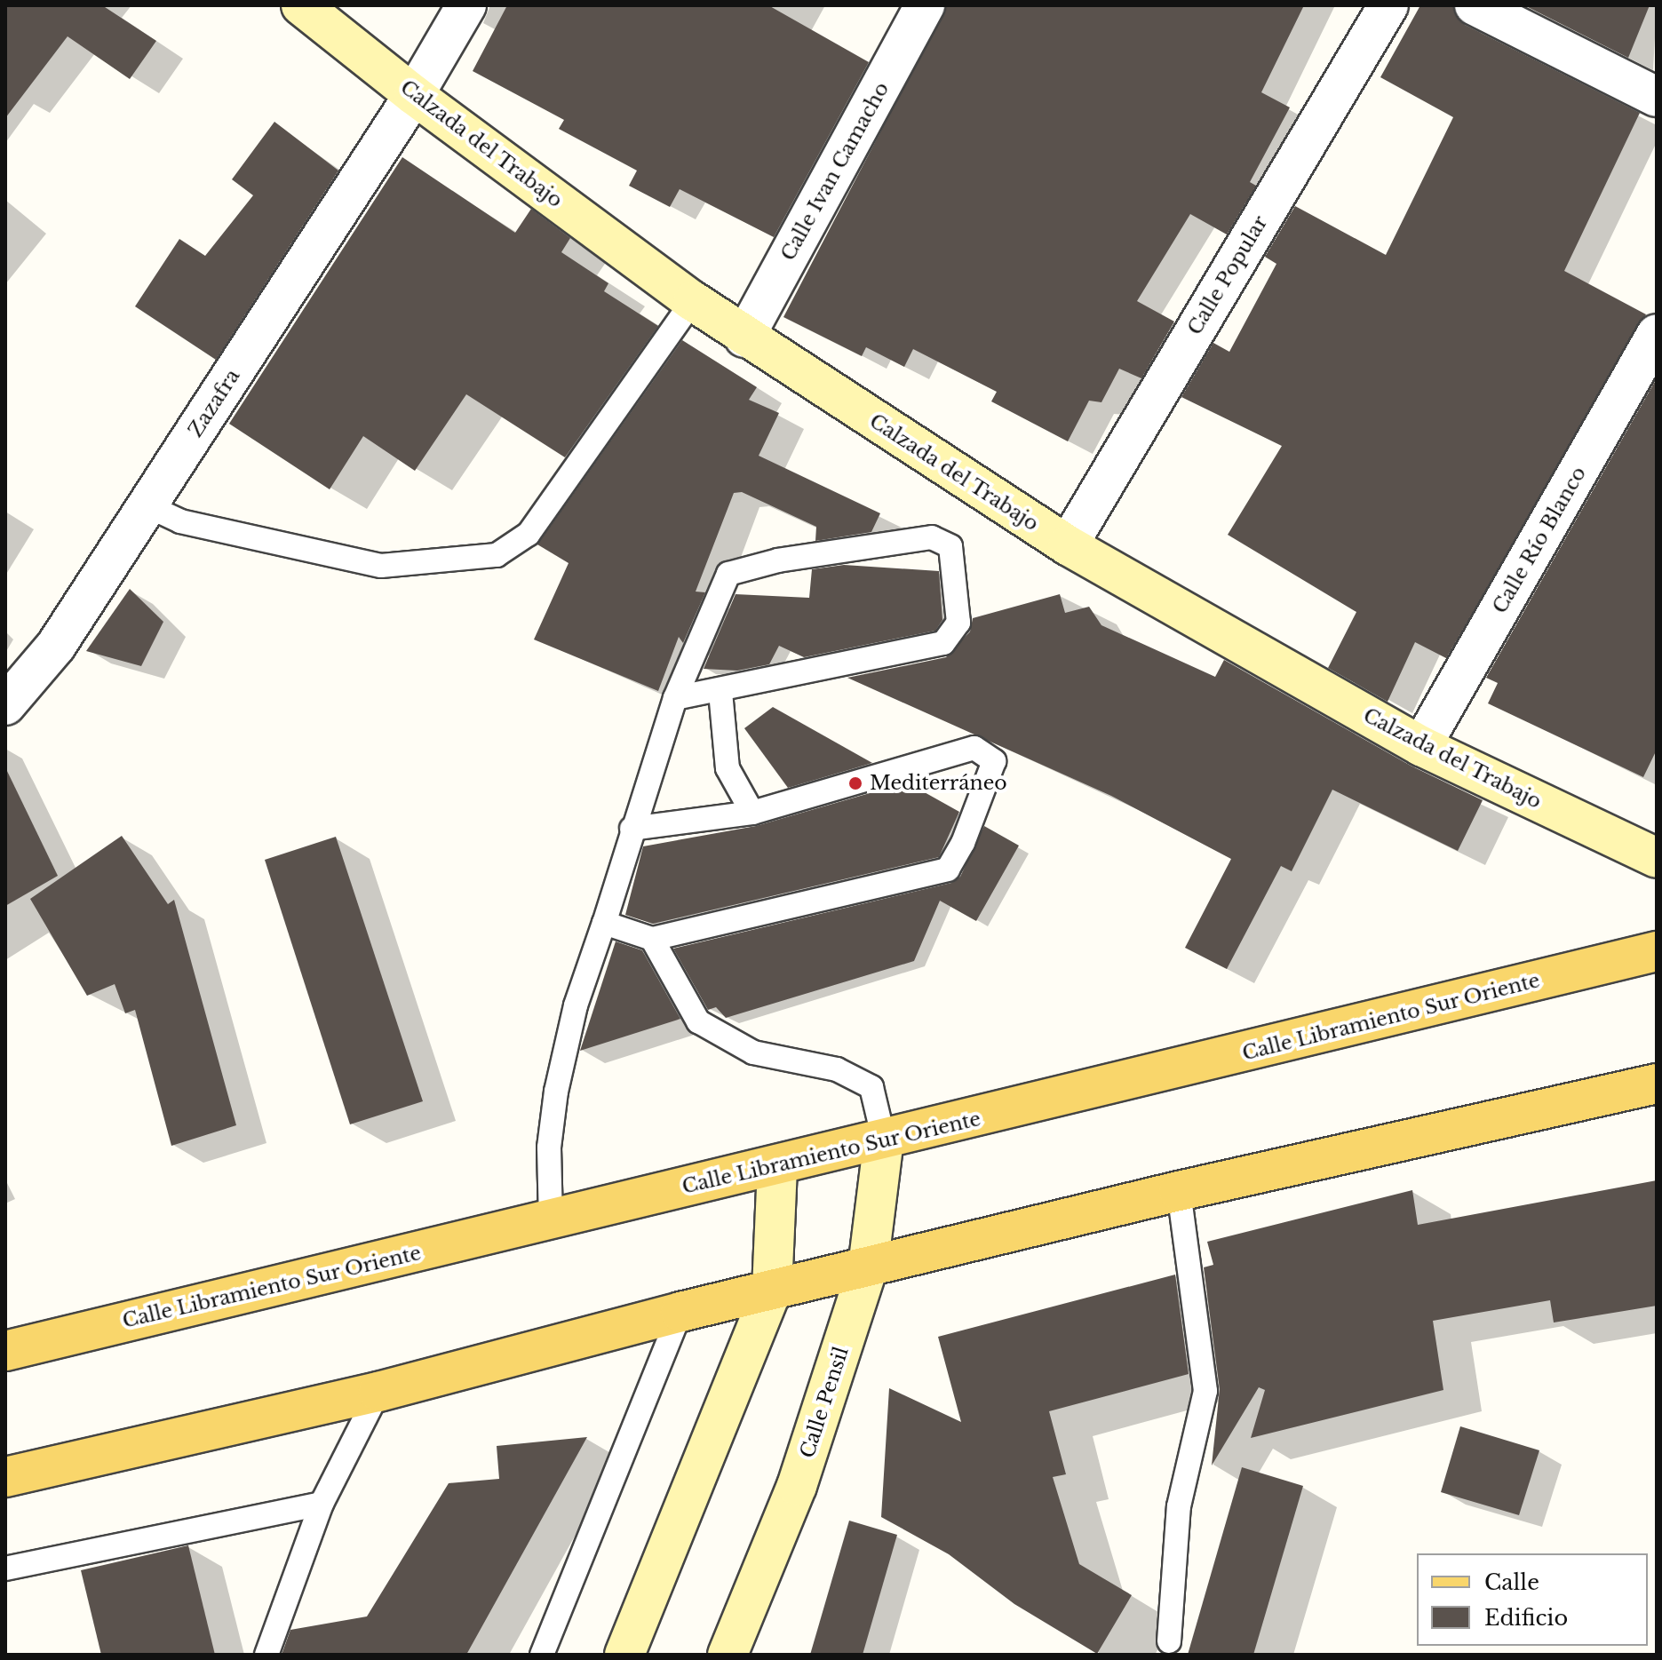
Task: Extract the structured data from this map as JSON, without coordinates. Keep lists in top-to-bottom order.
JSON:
{
  "streets": {
    "main road": ["Calle Libramiento Sur Oriente"],
    "street": [
      "Calzada del Trabajo",
      "Calle Ivan Camacho",
      "Calle Popular",
      "Zazafra",
      "Calle Río Blanco",
      "Calle Pensil"
    ]
  },
  "crossings": [
    ["Calzada del Trabajo", "Calle Ivan Camacho"],
    ["Calzada del Trabajo", "Calle Popular"],
    ["Calzada del Trabajo", "Zazafra"],
    ["Calzada del Trabajo", "Calle Río Blanco"],
    ["Calle Libramiento Sur Oriente", "Calle Pensil"]
  ],
  "places": ["Mediterráneo"],
  "legend": ["Calle", "Edificio"]
}
